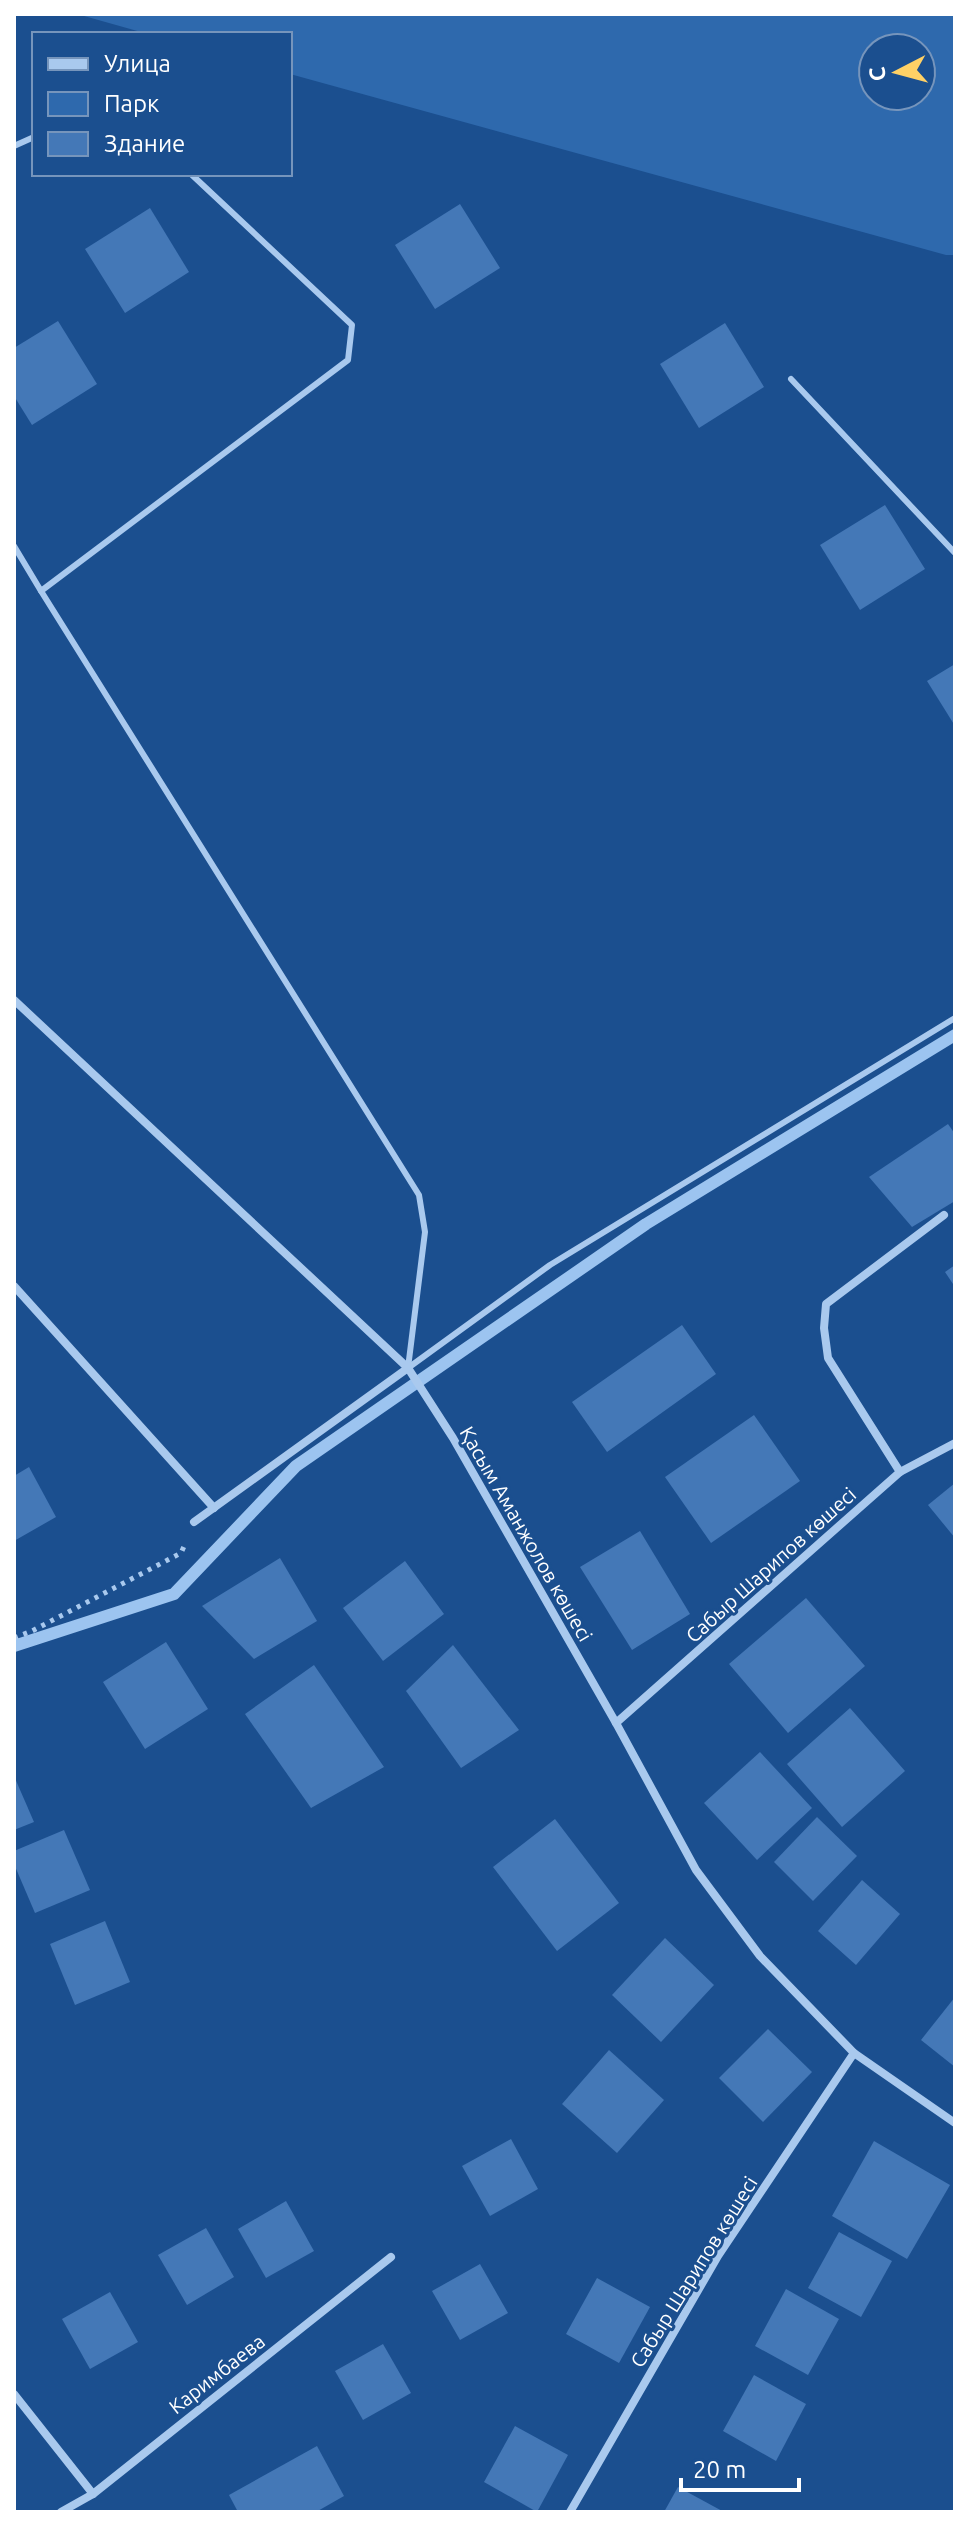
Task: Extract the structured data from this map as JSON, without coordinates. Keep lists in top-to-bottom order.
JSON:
{
  "streets": {
    "street": ["Қасым Аманжолов көшесі", "Сабыр Шарипов көшесі", "Каримбаева"]
  },
  "crossings": [
    ["Қасым Аманжолов көшесі", "Сабыр Шарипов көшесі"]
  ],
  "legend": ["Улица", "Парк", "Здание"],
  "scale_bar": "20 m",
  "north": "left"
}
